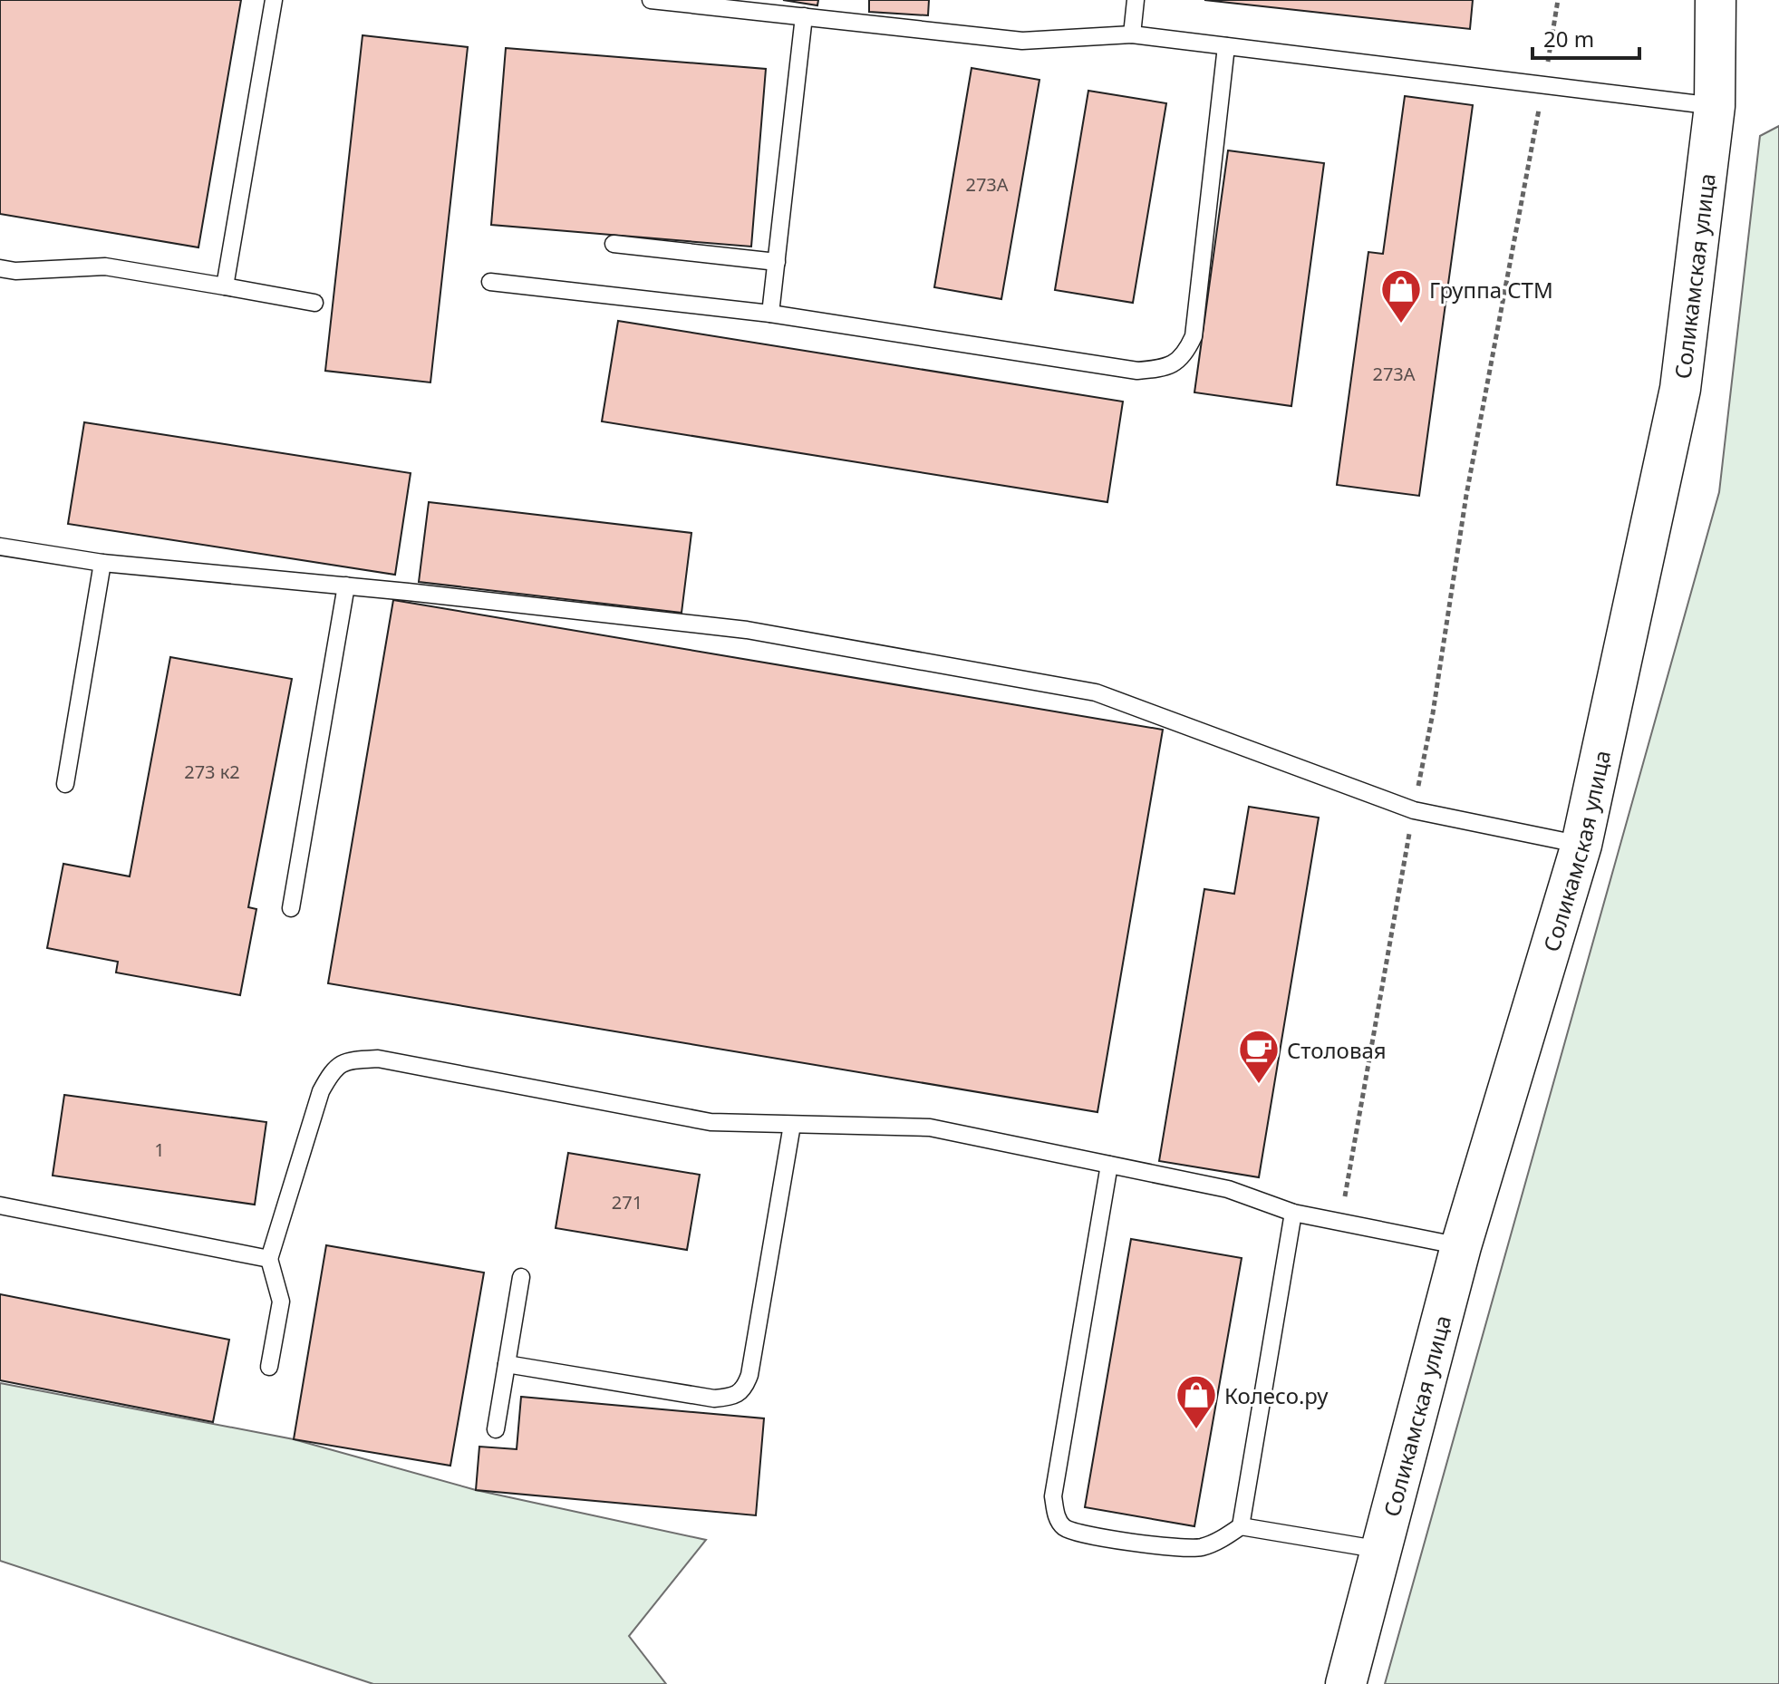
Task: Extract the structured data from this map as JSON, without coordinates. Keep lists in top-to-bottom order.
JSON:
{
  "streets": {
    "main road": ["Соликамская улица"]
  },
  "places": {
    "shop": ["Группа СТМ", "Колесо.ру"],
    "cafe": ["Столовая"]
  },
  "house_numbers": [
    "273А",
    "273А",
    "273 к2",
    "1",
    "271"
  ],
  "scale_bar": "20 m"
}
